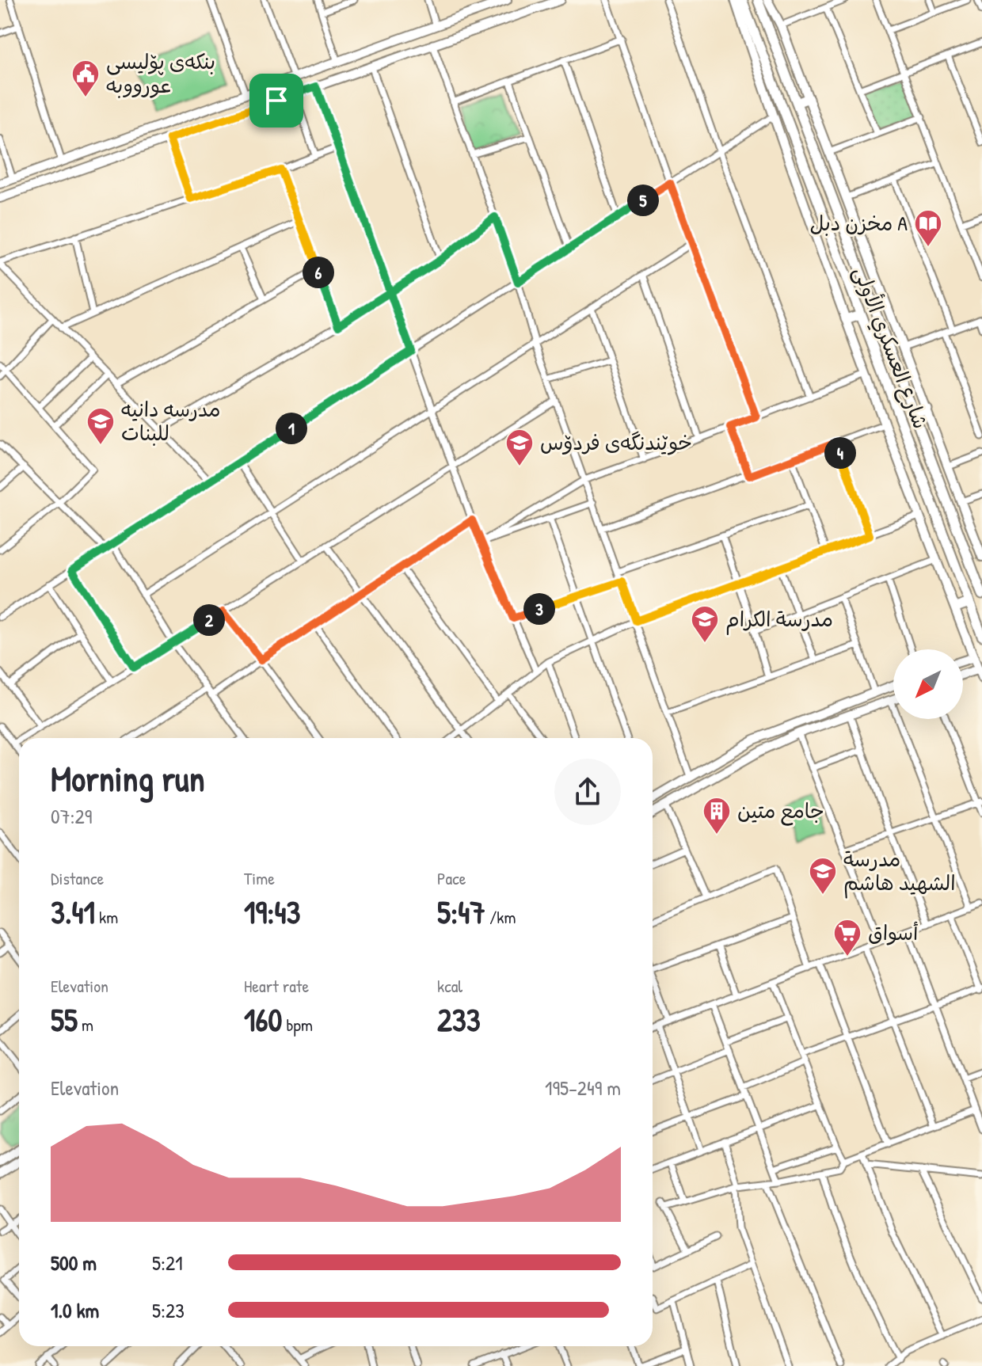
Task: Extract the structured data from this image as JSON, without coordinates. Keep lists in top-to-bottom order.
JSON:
{
  "streets": {
    "main road": ["شارع العسكري الأولى"]
  },
  "places": {
    "public building": ["بنکەی پۆلیسی عورووبە"],
    "library": ["مخزن دبل A"],
    "school or university": [
      "مدرسه دانيه للبنات",
      "خوێندنگەی فردۆس",
      "مدرسة الكرام",
      "مدرسة الشهيد هاشم"
    ],
    "building": ["جامع متين"],
    "supermarket": ["أسواق"]
  },
  "north": "bottom left",
  "page": {
    "pins": [
      "5",
      "6",
      "1",
      "4",
      "3",
      "2"
    ],
    "heading": ["Morning run", "07:29"],
    "stats": [
      ["Distance", "3.41 km"],
      ["Time", "19:43"],
      ["Pace", "5:47 /km"],
      ["Elevation", "55 m"],
      ["Heart rate", "160 bpm"],
      ["kcal", "233"]
    ],
    "chart": ["Elevation", "195–249 m"],
    "list": [
      {
        "name": "500 m",
        "note": "5:21"
      },
      {
        "name": "1.0 km",
        "note": "5:23"
      }
    ]
  }
}
